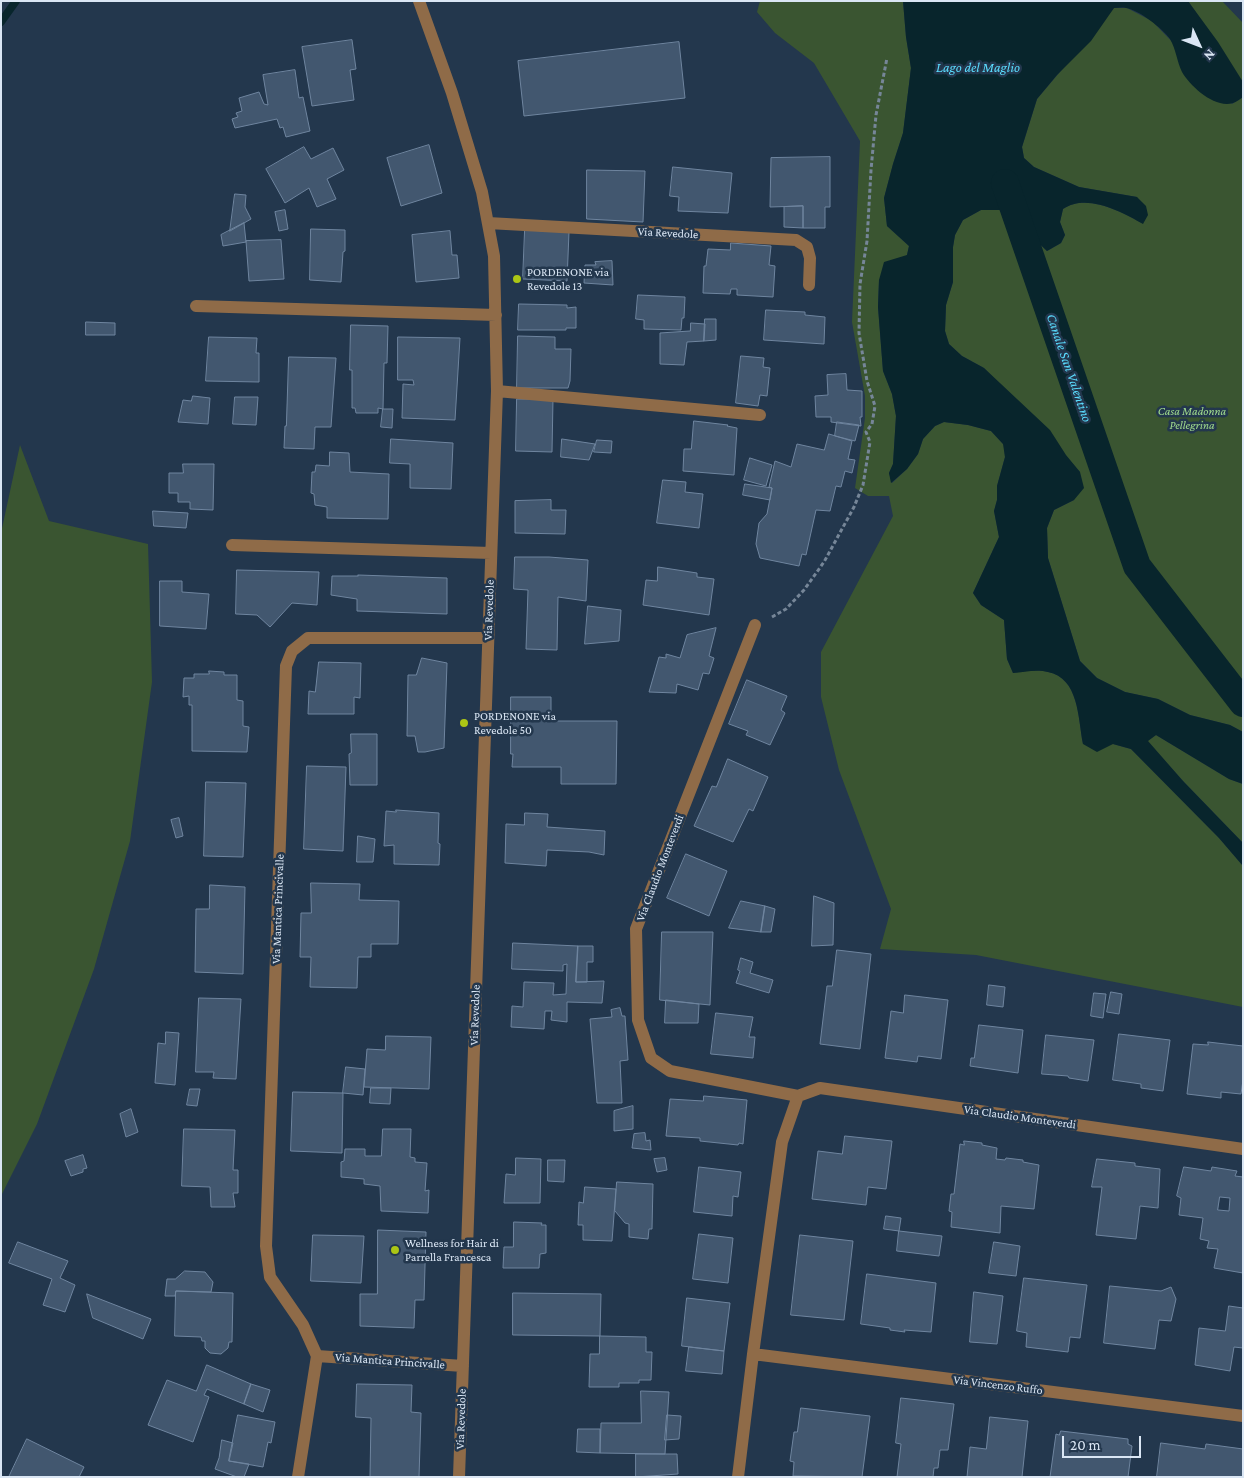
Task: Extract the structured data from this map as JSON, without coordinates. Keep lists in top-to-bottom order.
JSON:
{
  "streets": {
    "street": [
      "Via Revedole",
      "Via Claudio Monteverdi",
      "Via Mantica Princivalle",
      "Via Vincenzo Ruffo"
    ]
  },
  "crossings": [
    ["Via Revedole", "Via Mantica Princivalle"]
  ],
  "water": ["Lago del Maglio", "Canale San Valentino"],
  "parks": ["Casa Madonna Pellegrina"],
  "places": ["PORDENONE via Revedole 13", "PORDENONE via Revedole 50", "Wellness for Hair di Parrella Francesca"],
  "scale_bar": "20 m",
  "north": "bottom right"
}
